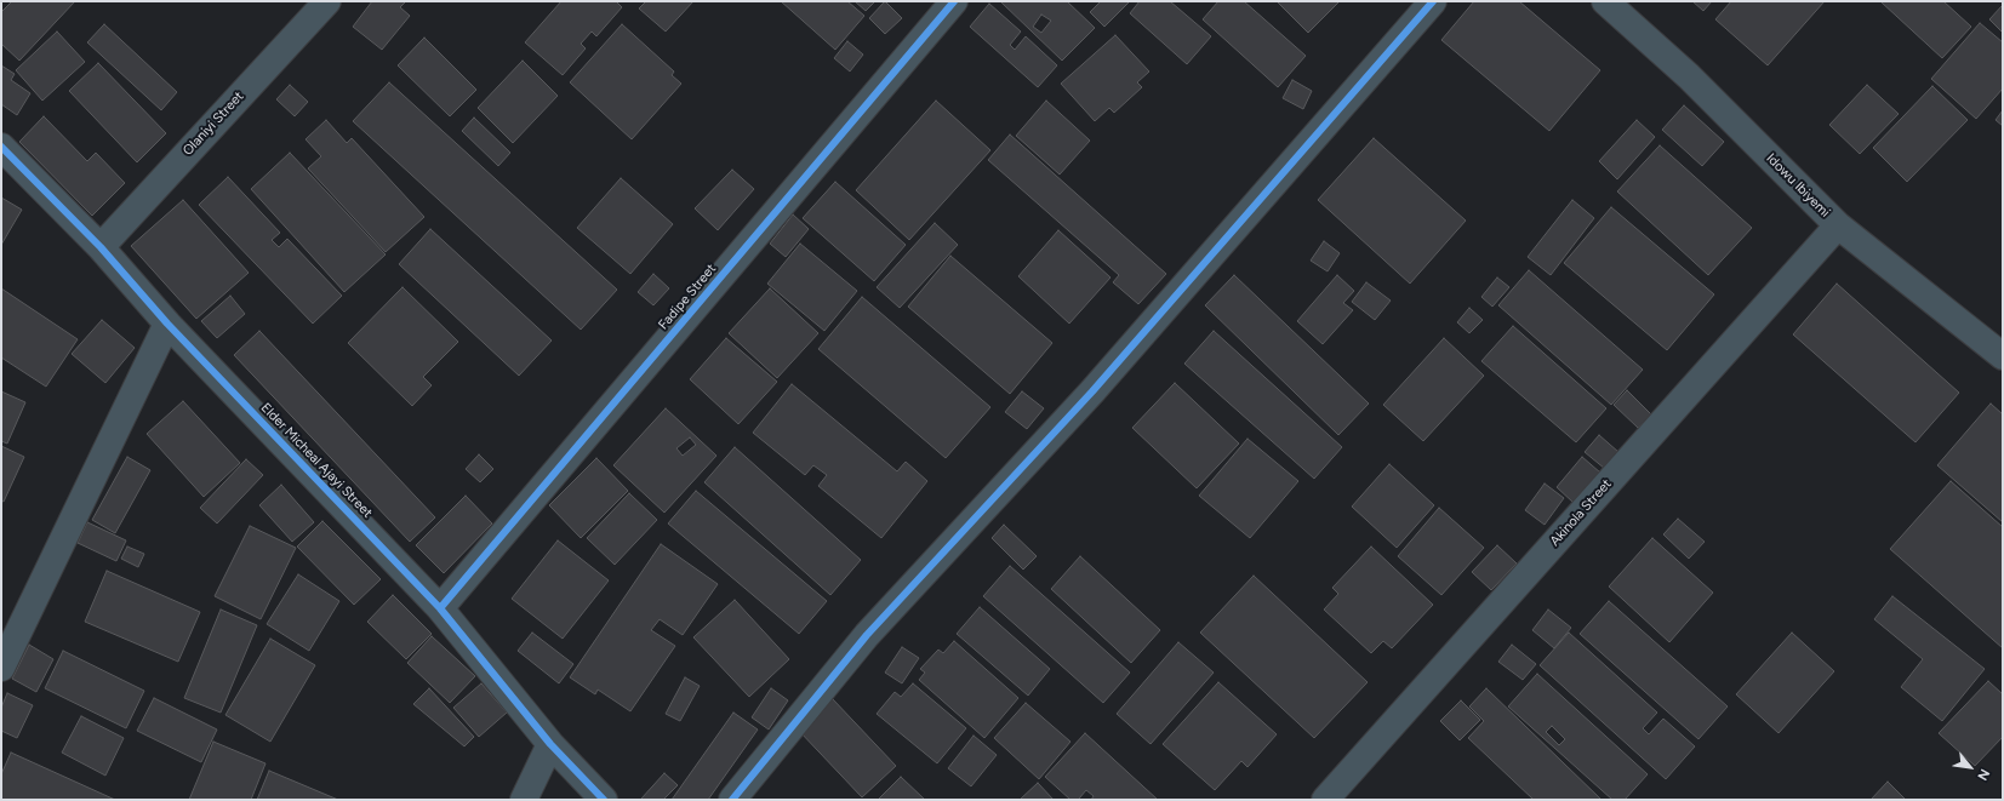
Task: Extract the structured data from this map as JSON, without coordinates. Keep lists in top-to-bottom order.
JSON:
{
  "streets": {
    "street": [
      "Olaniyi Street",
      "Idowu Ibiyemi",
      "Fadipe Street",
      "Elder Micheal Ajayi Street",
      "Akinola Street"
    ]
  },
  "crossings": [
    ["Olaniyi Street", "Elder Micheal Ajayi Street"],
    ["Idowu Ibiyemi", "Akinola Street"],
    ["Fadipe Street", "Elder Micheal Ajayi Street"]
  ],
  "north": "bottom right"
}
